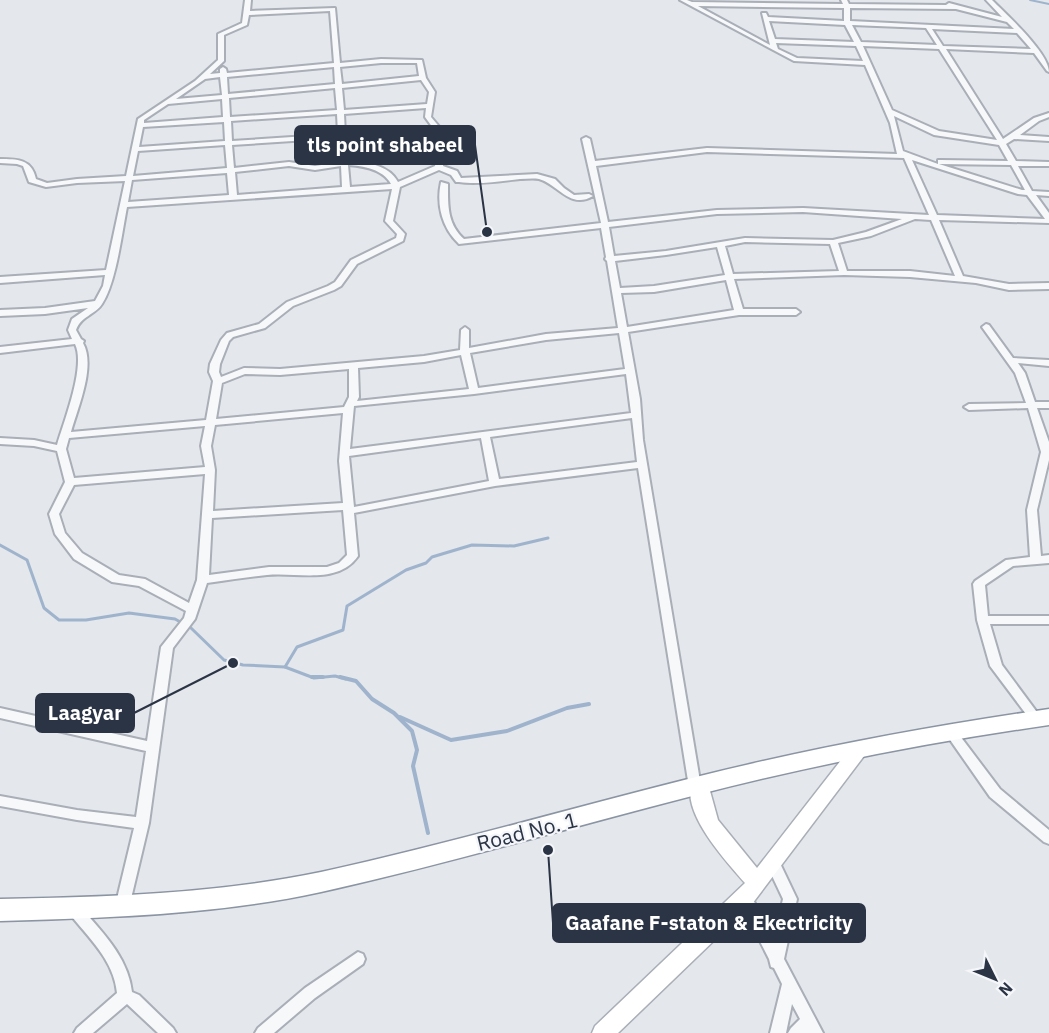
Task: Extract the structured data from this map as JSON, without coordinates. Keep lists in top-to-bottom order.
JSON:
{
  "streets": {
    "highway": ["Road No. 1"]
  },
  "places": ["tls point shabeel", "Laagyar", "Gaafane F-staton & Ekectricity"],
  "north": "bottom right"
}
